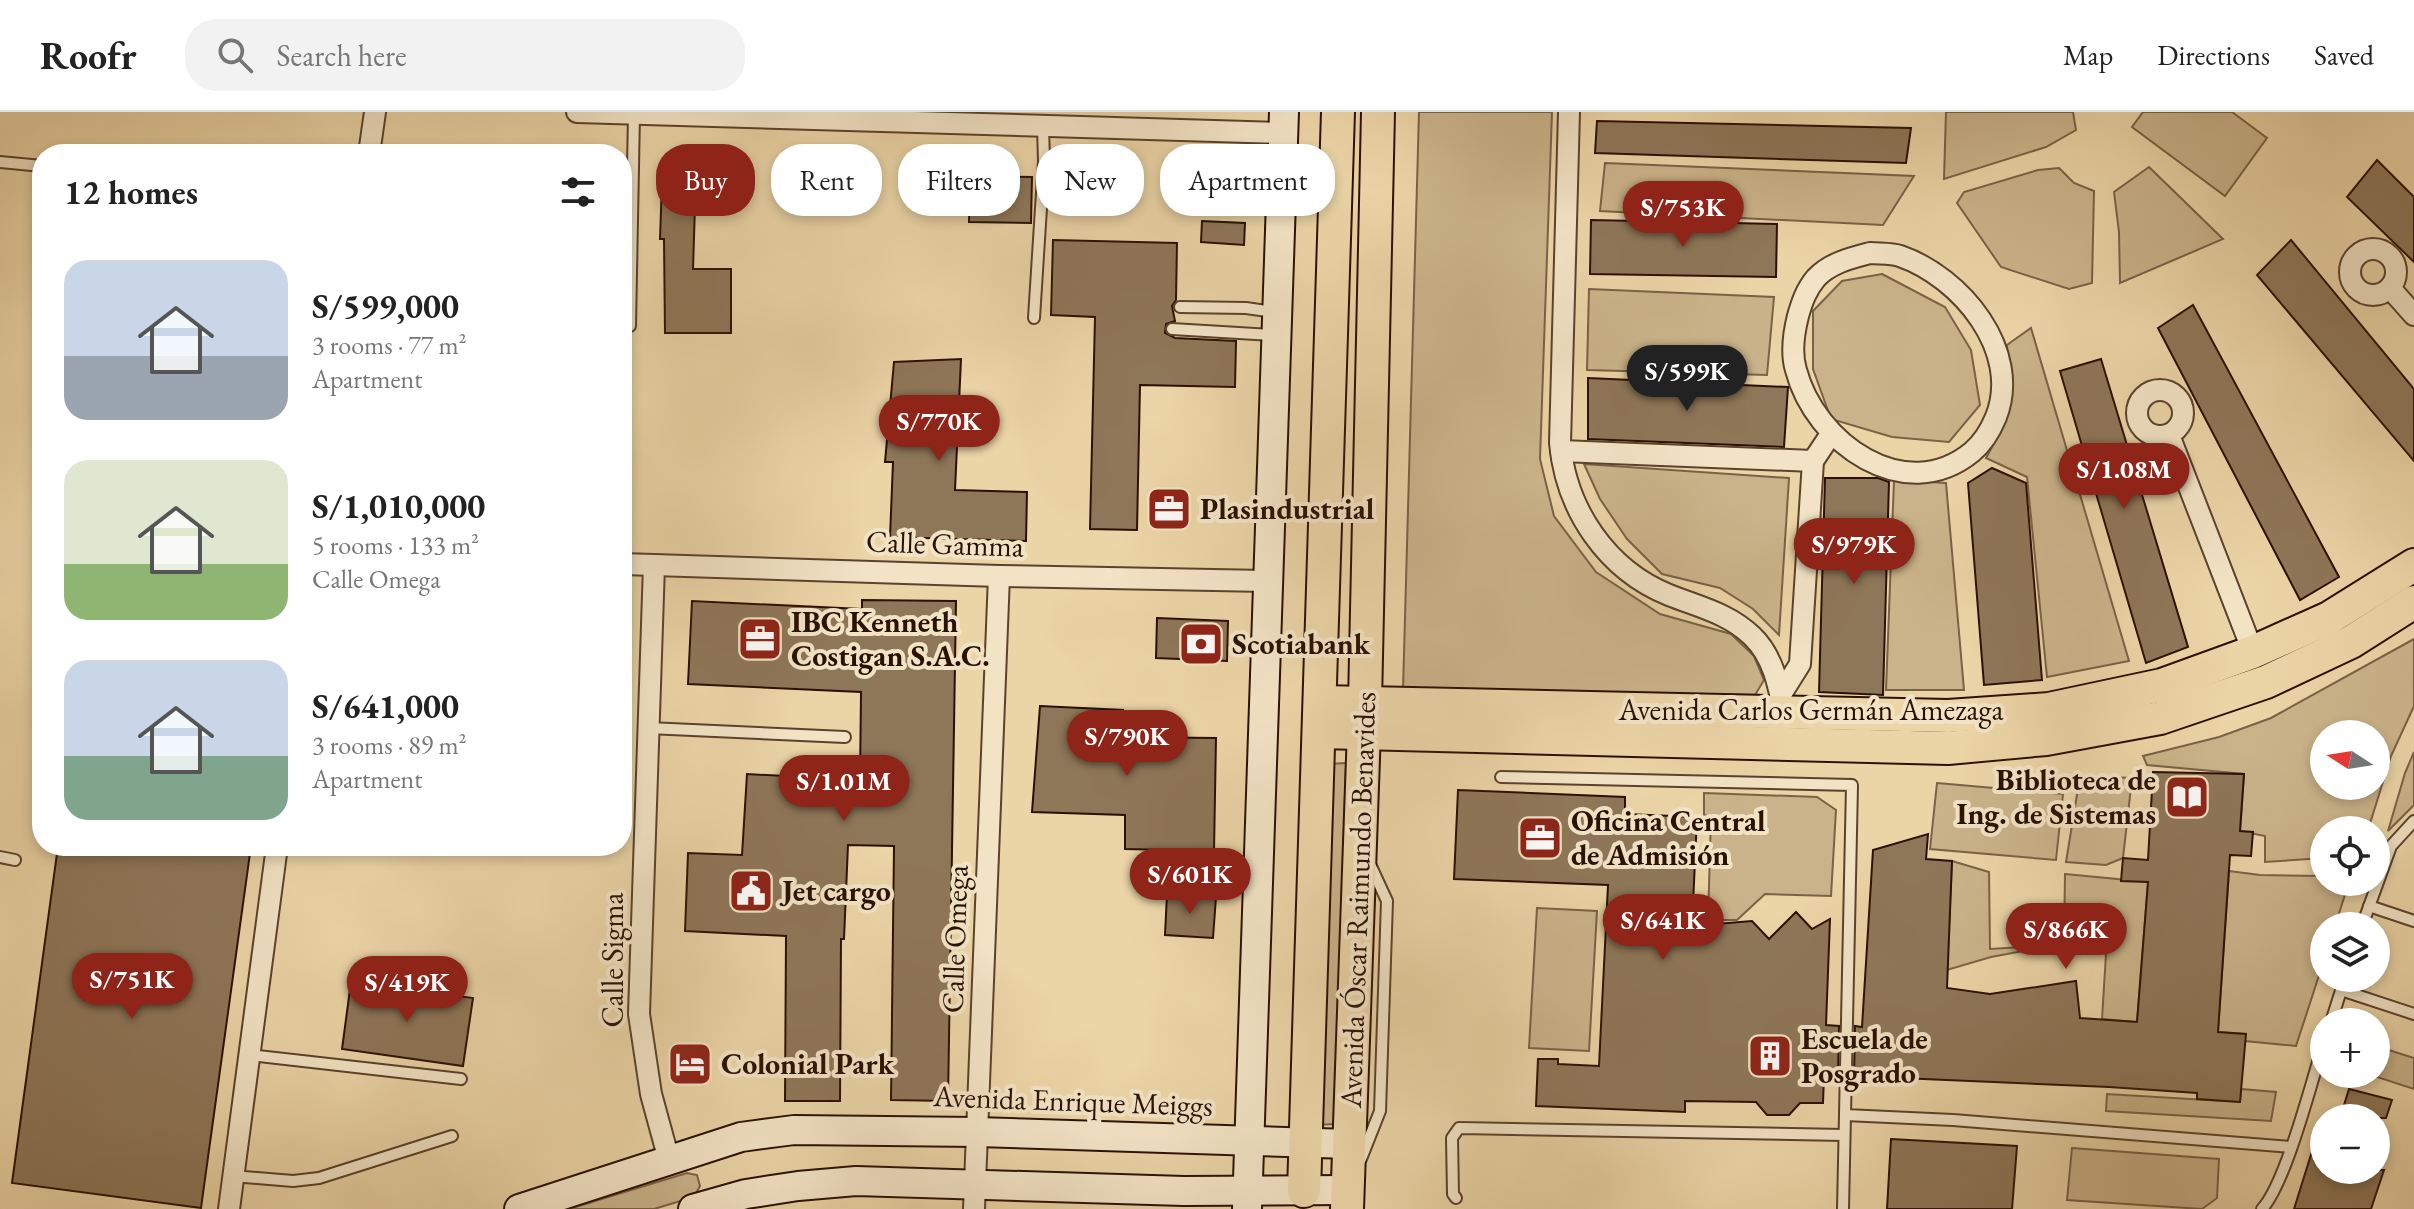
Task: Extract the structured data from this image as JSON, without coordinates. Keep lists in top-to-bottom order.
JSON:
{
  "streets": {
    "main road": ["Avenida Carlos Germán Amezaga", "Avenida Óscar Raimundo Benavides", "Avenida Enrique Meiggs"],
    "street": ["Calle Gamma", "Calle Omega", "Calle Sigma"]
  },
  "crossings": [
    ["Calle Gamma", "Calle Omega"],
    ["Calle Gamma", "Calle Sigma"],
    ["Avenida Carlos Germán Amezaga", "Avenida Óscar Raimundo Benavides"],
    ["Avenida Óscar Raimundo Benavides", "Avenida Enrique Meiggs"],
    ["Calle Omega", "Avenida Enrique Meiggs"],
    ["Calle Sigma", "Avenida Enrique Meiggs"]
  ],
  "places": {
    "office": ["Plasindustrial", "IBC Kenneth Costigan S.A.C.", "Oficina Central de Admisión"],
    "bank": ["Scotiabank"],
    "library": ["Biblioteca de Ing. de Sistemas"],
    "public building": ["Jet cargo"],
    "building": ["Escuela de Posgrado"],
    "hotel": ["Colonial Park"]
  },
  "north": "left",
  "page": {
    "header": "Roofr",
    "search": "Search here",
    "nav": ["Map", "Directions", "Saved"],
    "chip": [
      "Buy",
      "Rent",
      "Filters",
      "New",
      "Apartment"
    ],
    "heading": "12 homes",
    "price": [
      "S/753K",
      "S/599K",
      "S/770K",
      "S/1.08M",
      "S/979K",
      "S/790K",
      "S/1.01M",
      "S/601K",
      "S/641K",
      "S/866K",
      "S/751K",
      "S/419K"
    ],
    "list": [
      {
        "name": "S/599,000",
        "note": "3 rooms · 77 m² · Apartment"
      },
      {
        "name": "S/1,010,000",
        "note": "5 rooms · 133 m² · Calle Omega"
      },
      {
        "name": "S/641,000",
        "note": "3 rooms · 89 m² · Apartment"
      }
    ],
    "map_buttons": ["+", "−"]
  }
}
